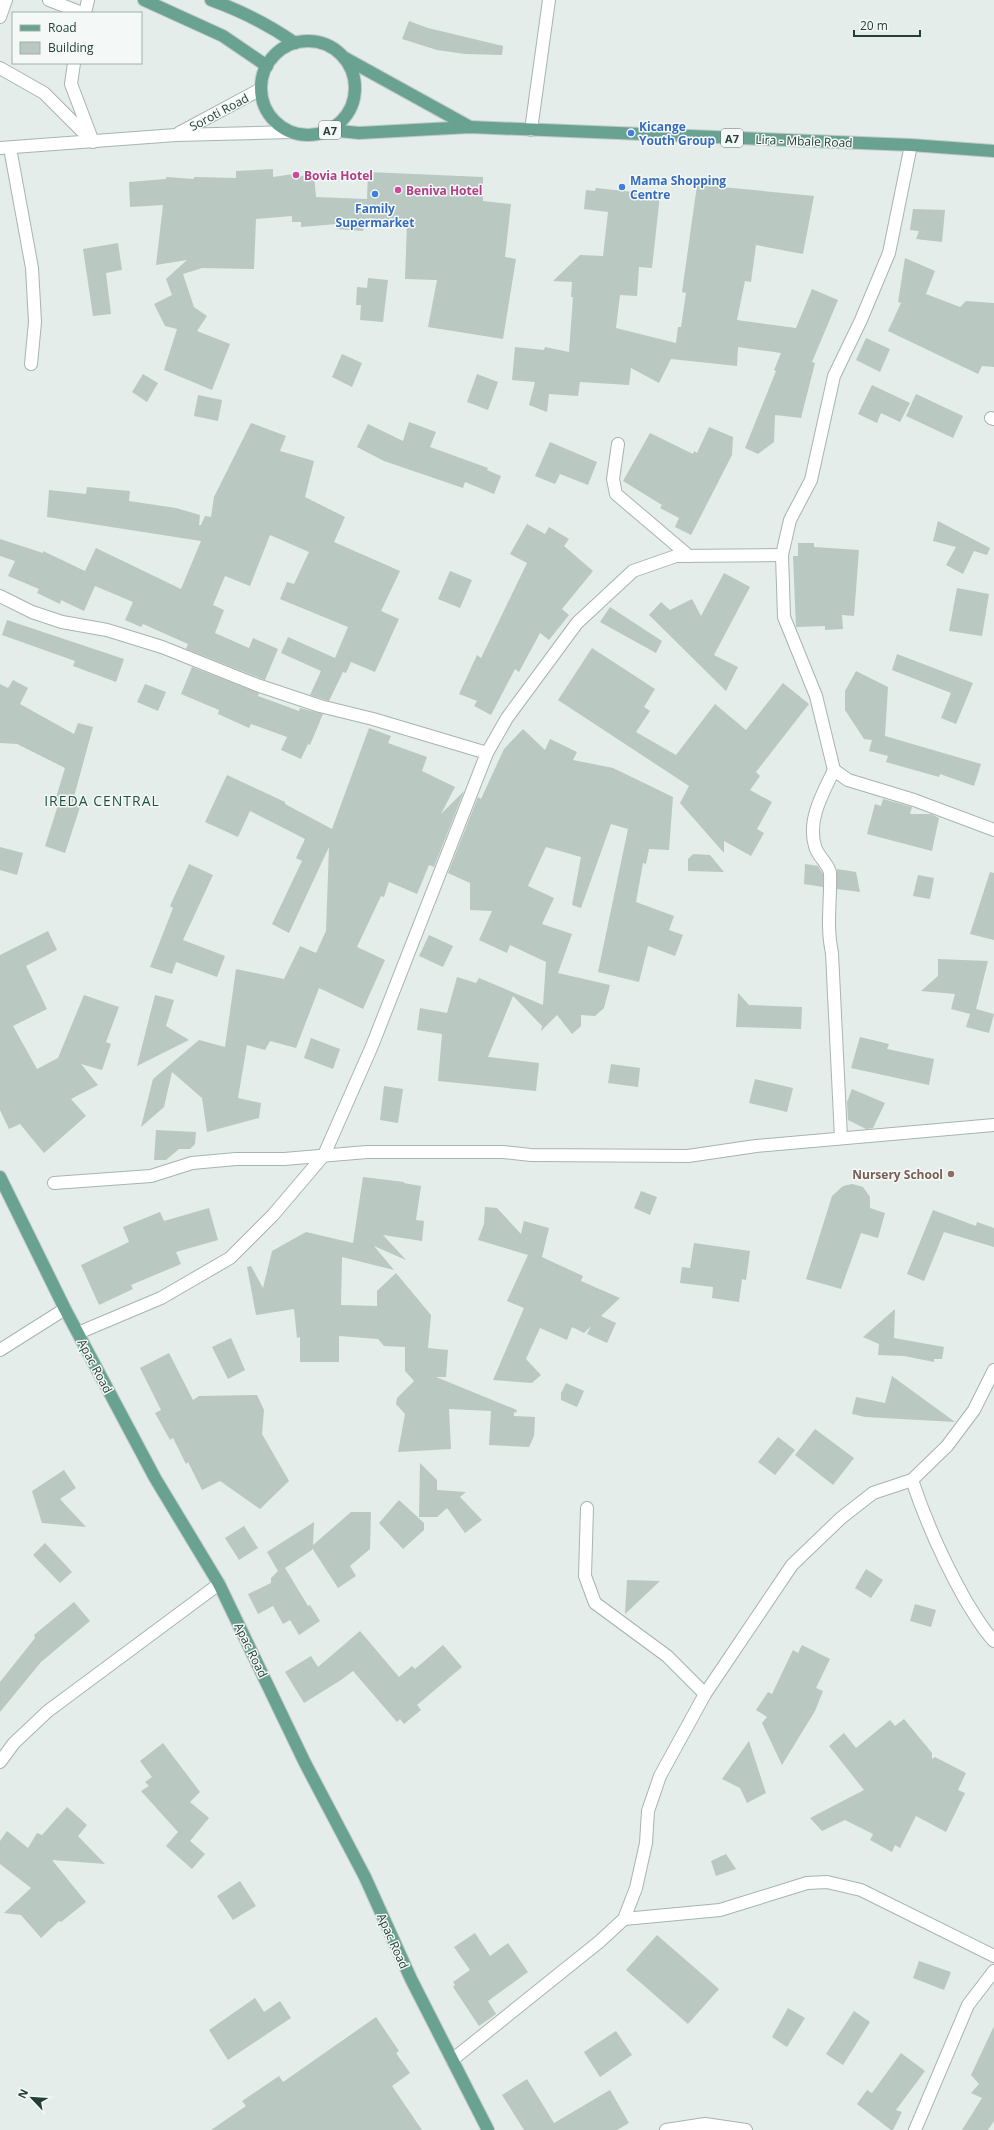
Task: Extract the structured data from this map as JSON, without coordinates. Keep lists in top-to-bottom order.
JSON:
{
  "streets": {
    "main road": ["A7", "Lira - Mbale Road", "Apac Road"],
    "street": ["Soroti Road"]
  },
  "crossings": [
    ["Soroti Road", "A7"],
    ["A7", "Lira - Mbale Road"]
  ],
  "districts": ["IREDA CENTRAL"],
  "places": [
    "Kicange Youth Group",
    "Bovia Hotel",
    "Mama Shopping Centre",
    "Beniva Hotel",
    "Family Supermarket",
    "Nursery School"
  ],
  "legend": ["Road", "Building"],
  "scale_bar": "20 m",
  "north": "top left"
}
